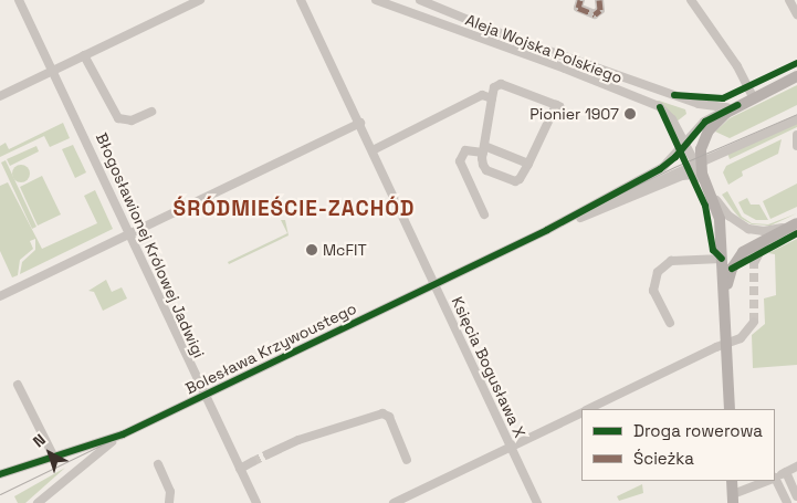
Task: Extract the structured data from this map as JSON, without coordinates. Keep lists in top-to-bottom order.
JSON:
{
  "streets": {
    "street": [
      "Aleja Wojska Polskiego",
      "Błogosławionej Królowej Jadwigi",
      "Bolesława Krzywoustego",
      "Księcia Bogusława X"
    ]
  },
  "crossings": [
    ["Aleja Wojska Polskiego", "Bolesława Krzywoustego"],
    ["Błogosławionej Królowej Jadwigi", "Bolesława Krzywoustego"],
    ["Bolesława Krzywoustego", "Księcia Bogusława X"]
  ],
  "districts": ["ŚRÓDMIEŚCIE-ZACHÓD"],
  "places": ["Pionier 1907", "McFIT"],
  "legend": ["Droga rowerowa", "Ścieżka"],
  "north": "top left"
}
